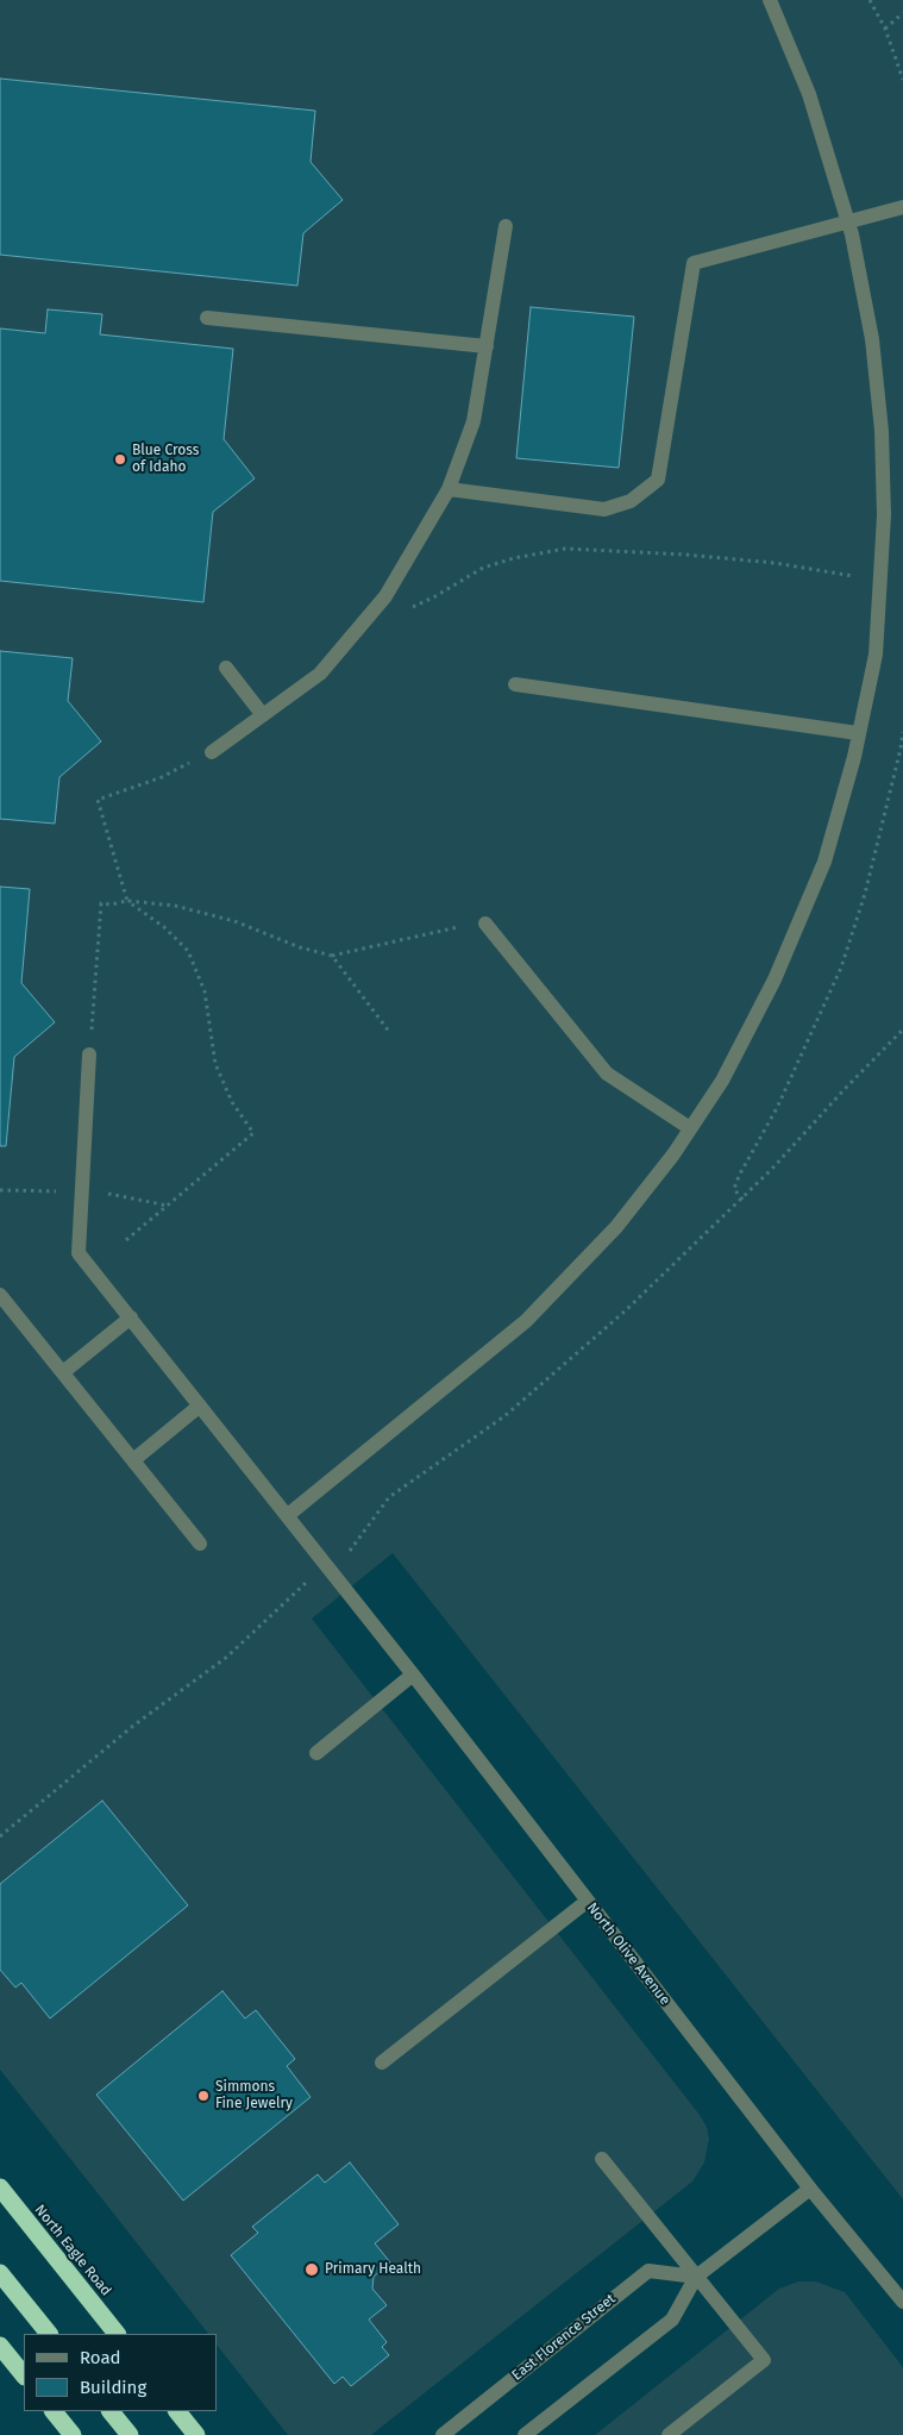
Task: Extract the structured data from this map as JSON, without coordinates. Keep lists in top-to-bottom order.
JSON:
{
  "streets": {
    "highway": ["North Eagle Road"],
    "street": ["North Olive Avenue", "East Florence Street"]
  },
  "places": ["Blue Cross of Idaho", "Simmons Fine Jewelry", "Primary Health"],
  "legend": ["Road", "Building"]
}
